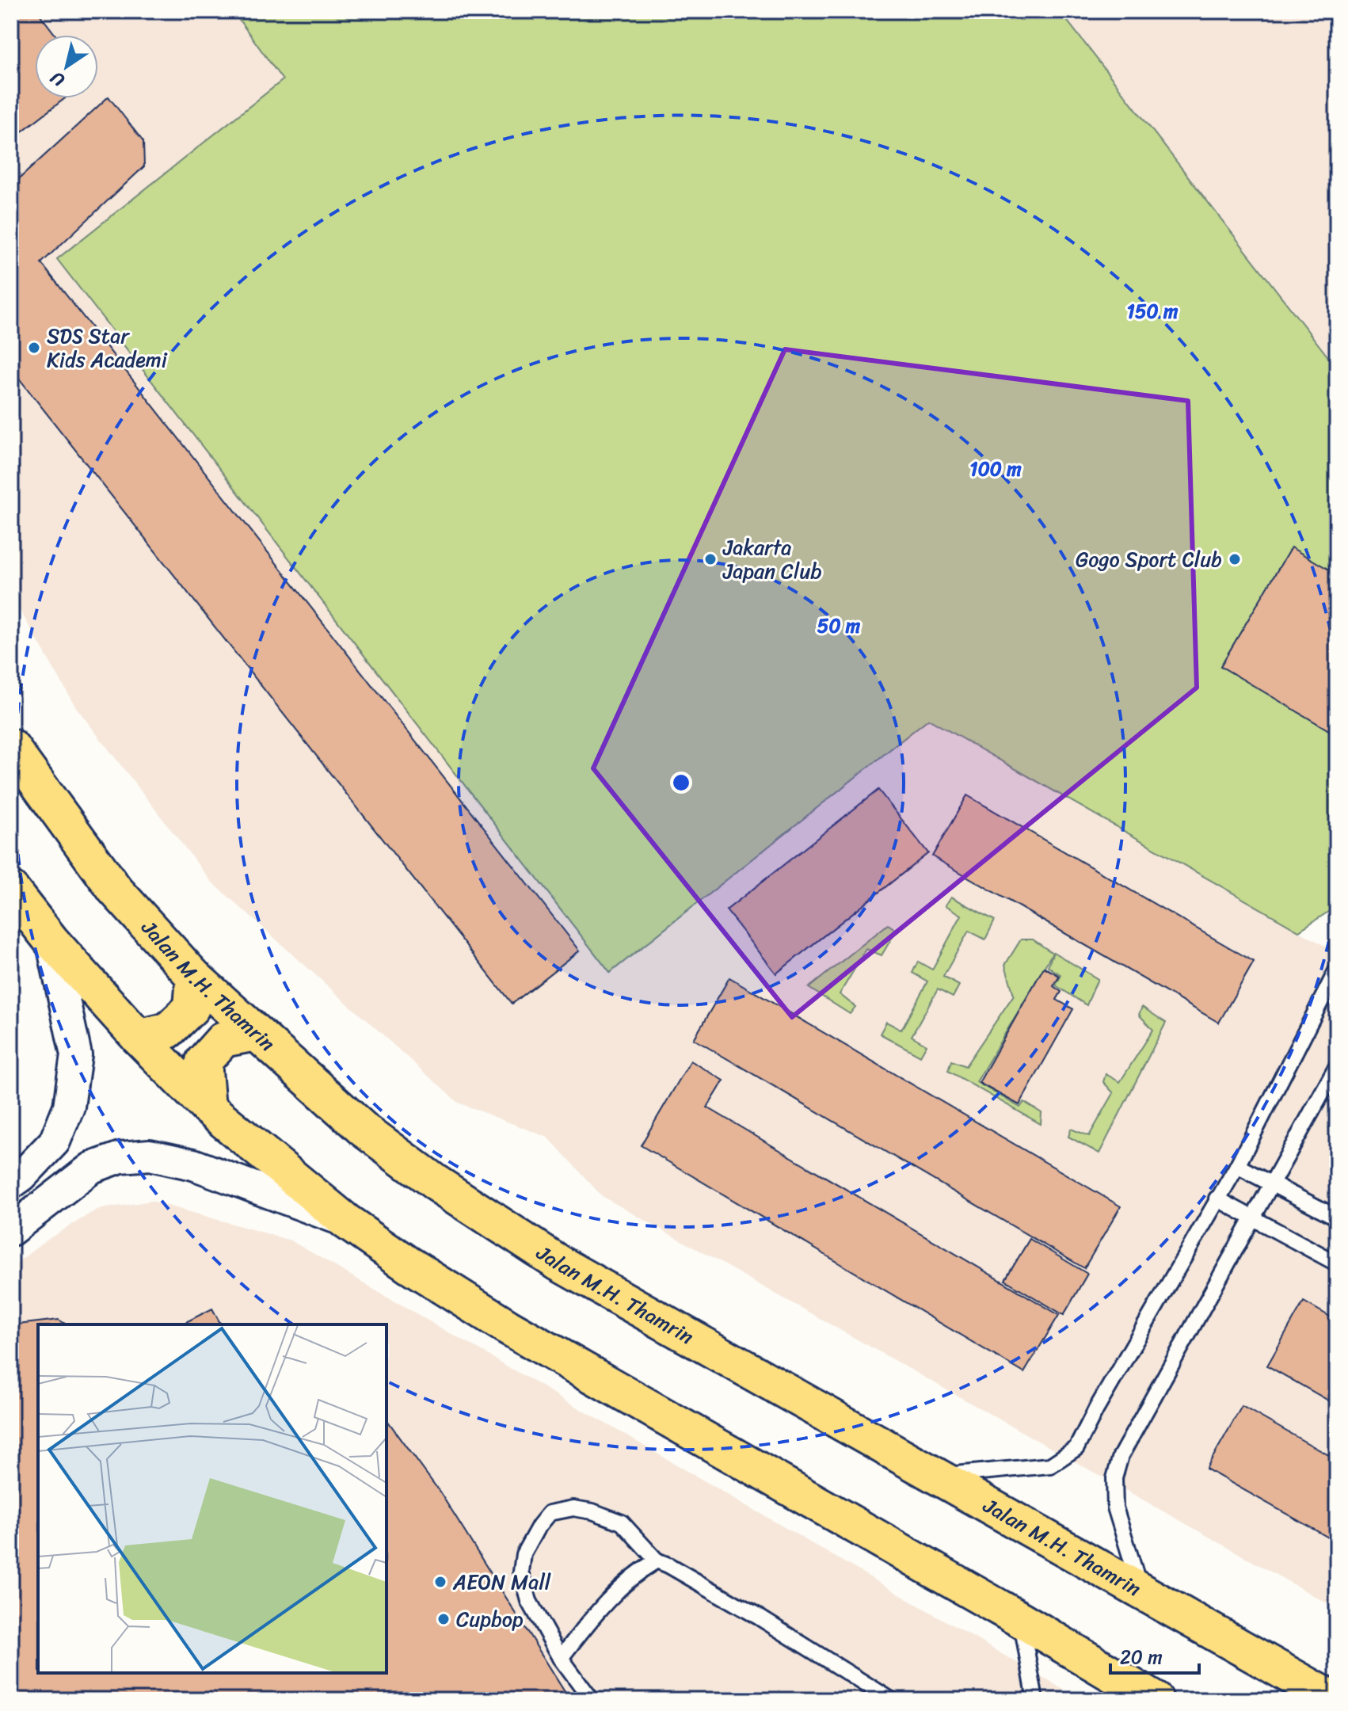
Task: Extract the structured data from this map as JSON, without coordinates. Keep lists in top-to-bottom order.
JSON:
{
  "streets": {
    "main road": ["Jalan M.H. Thamrin"]
  },
  "places": [
    "SDS Star Kids Academi",
    "Jakarta Japan Club",
    "Gogo Sport Club",
    "AEON Mall",
    "Cupbop"
  ],
  "scale_bar": "20 m",
  "north": "bottom left",
  "rings": ["150 m", "100 m", "50 m"]
}
